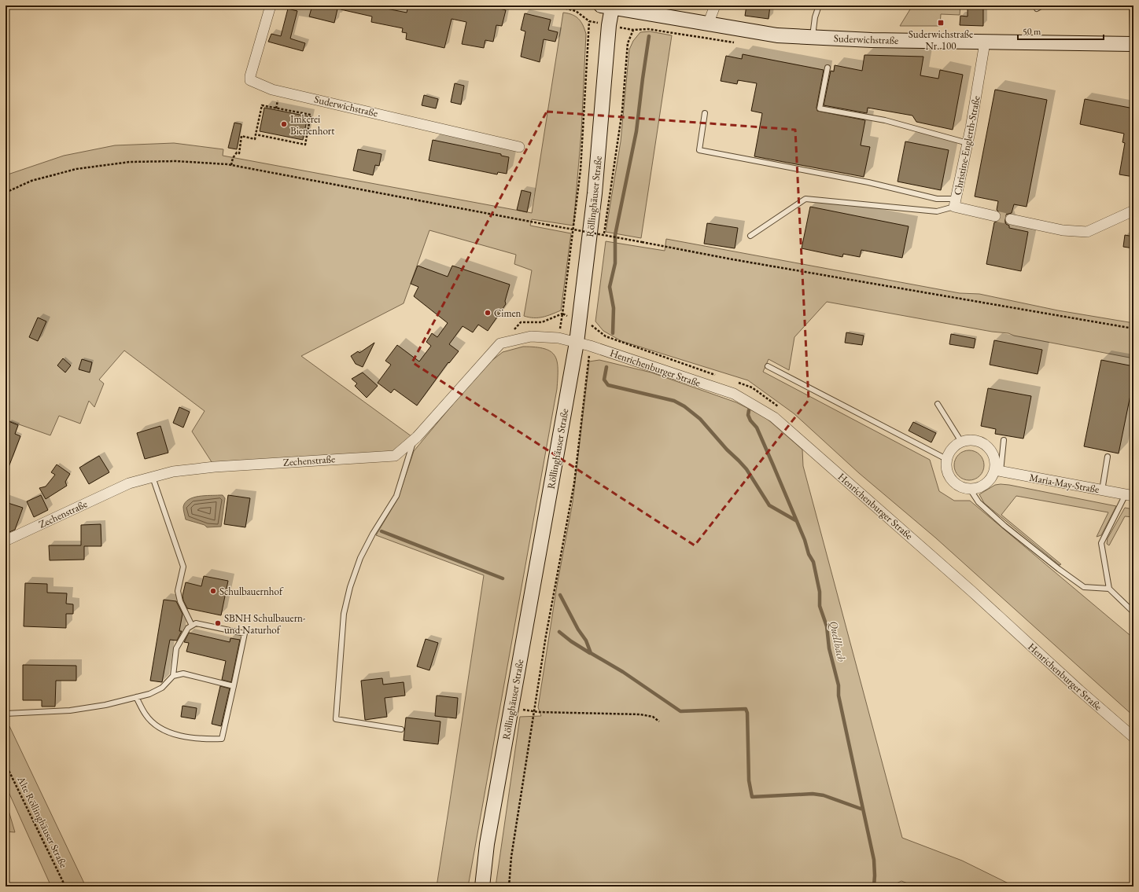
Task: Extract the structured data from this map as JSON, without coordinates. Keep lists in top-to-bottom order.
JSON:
{
  "streets": {
    "main road": ["Suderwichstraße", "Röllinghäuser Straße"],
    "street": [
      "Christine-Englerth-Straße",
      "Henrichenburger Straße",
      "Zechenstraße",
      "Maria-May-Straße"
    ],
    "path": ["Alte Röllinghäuser Straße"]
  },
  "crossings": [
    ["Suderwichstraße", "Christine-Englerth-Straße"],
    ["Suderwichstraße", "Röllinghäuser Straße"],
    ["Röllinghäuser Straße", "Henrichenburger Straße"]
  ],
  "water": ["Quellbach"],
  "places": {
    "transit": ["Suderwichstraße Nr. 100"],
    "other": [
      "Imkerei Bienenhort",
      "Cimen",
      "Schulbauernhof",
      "SBNH Schulbauern- und Naturhof"
    ]
  },
  "scale_bar": "50 m"
}
